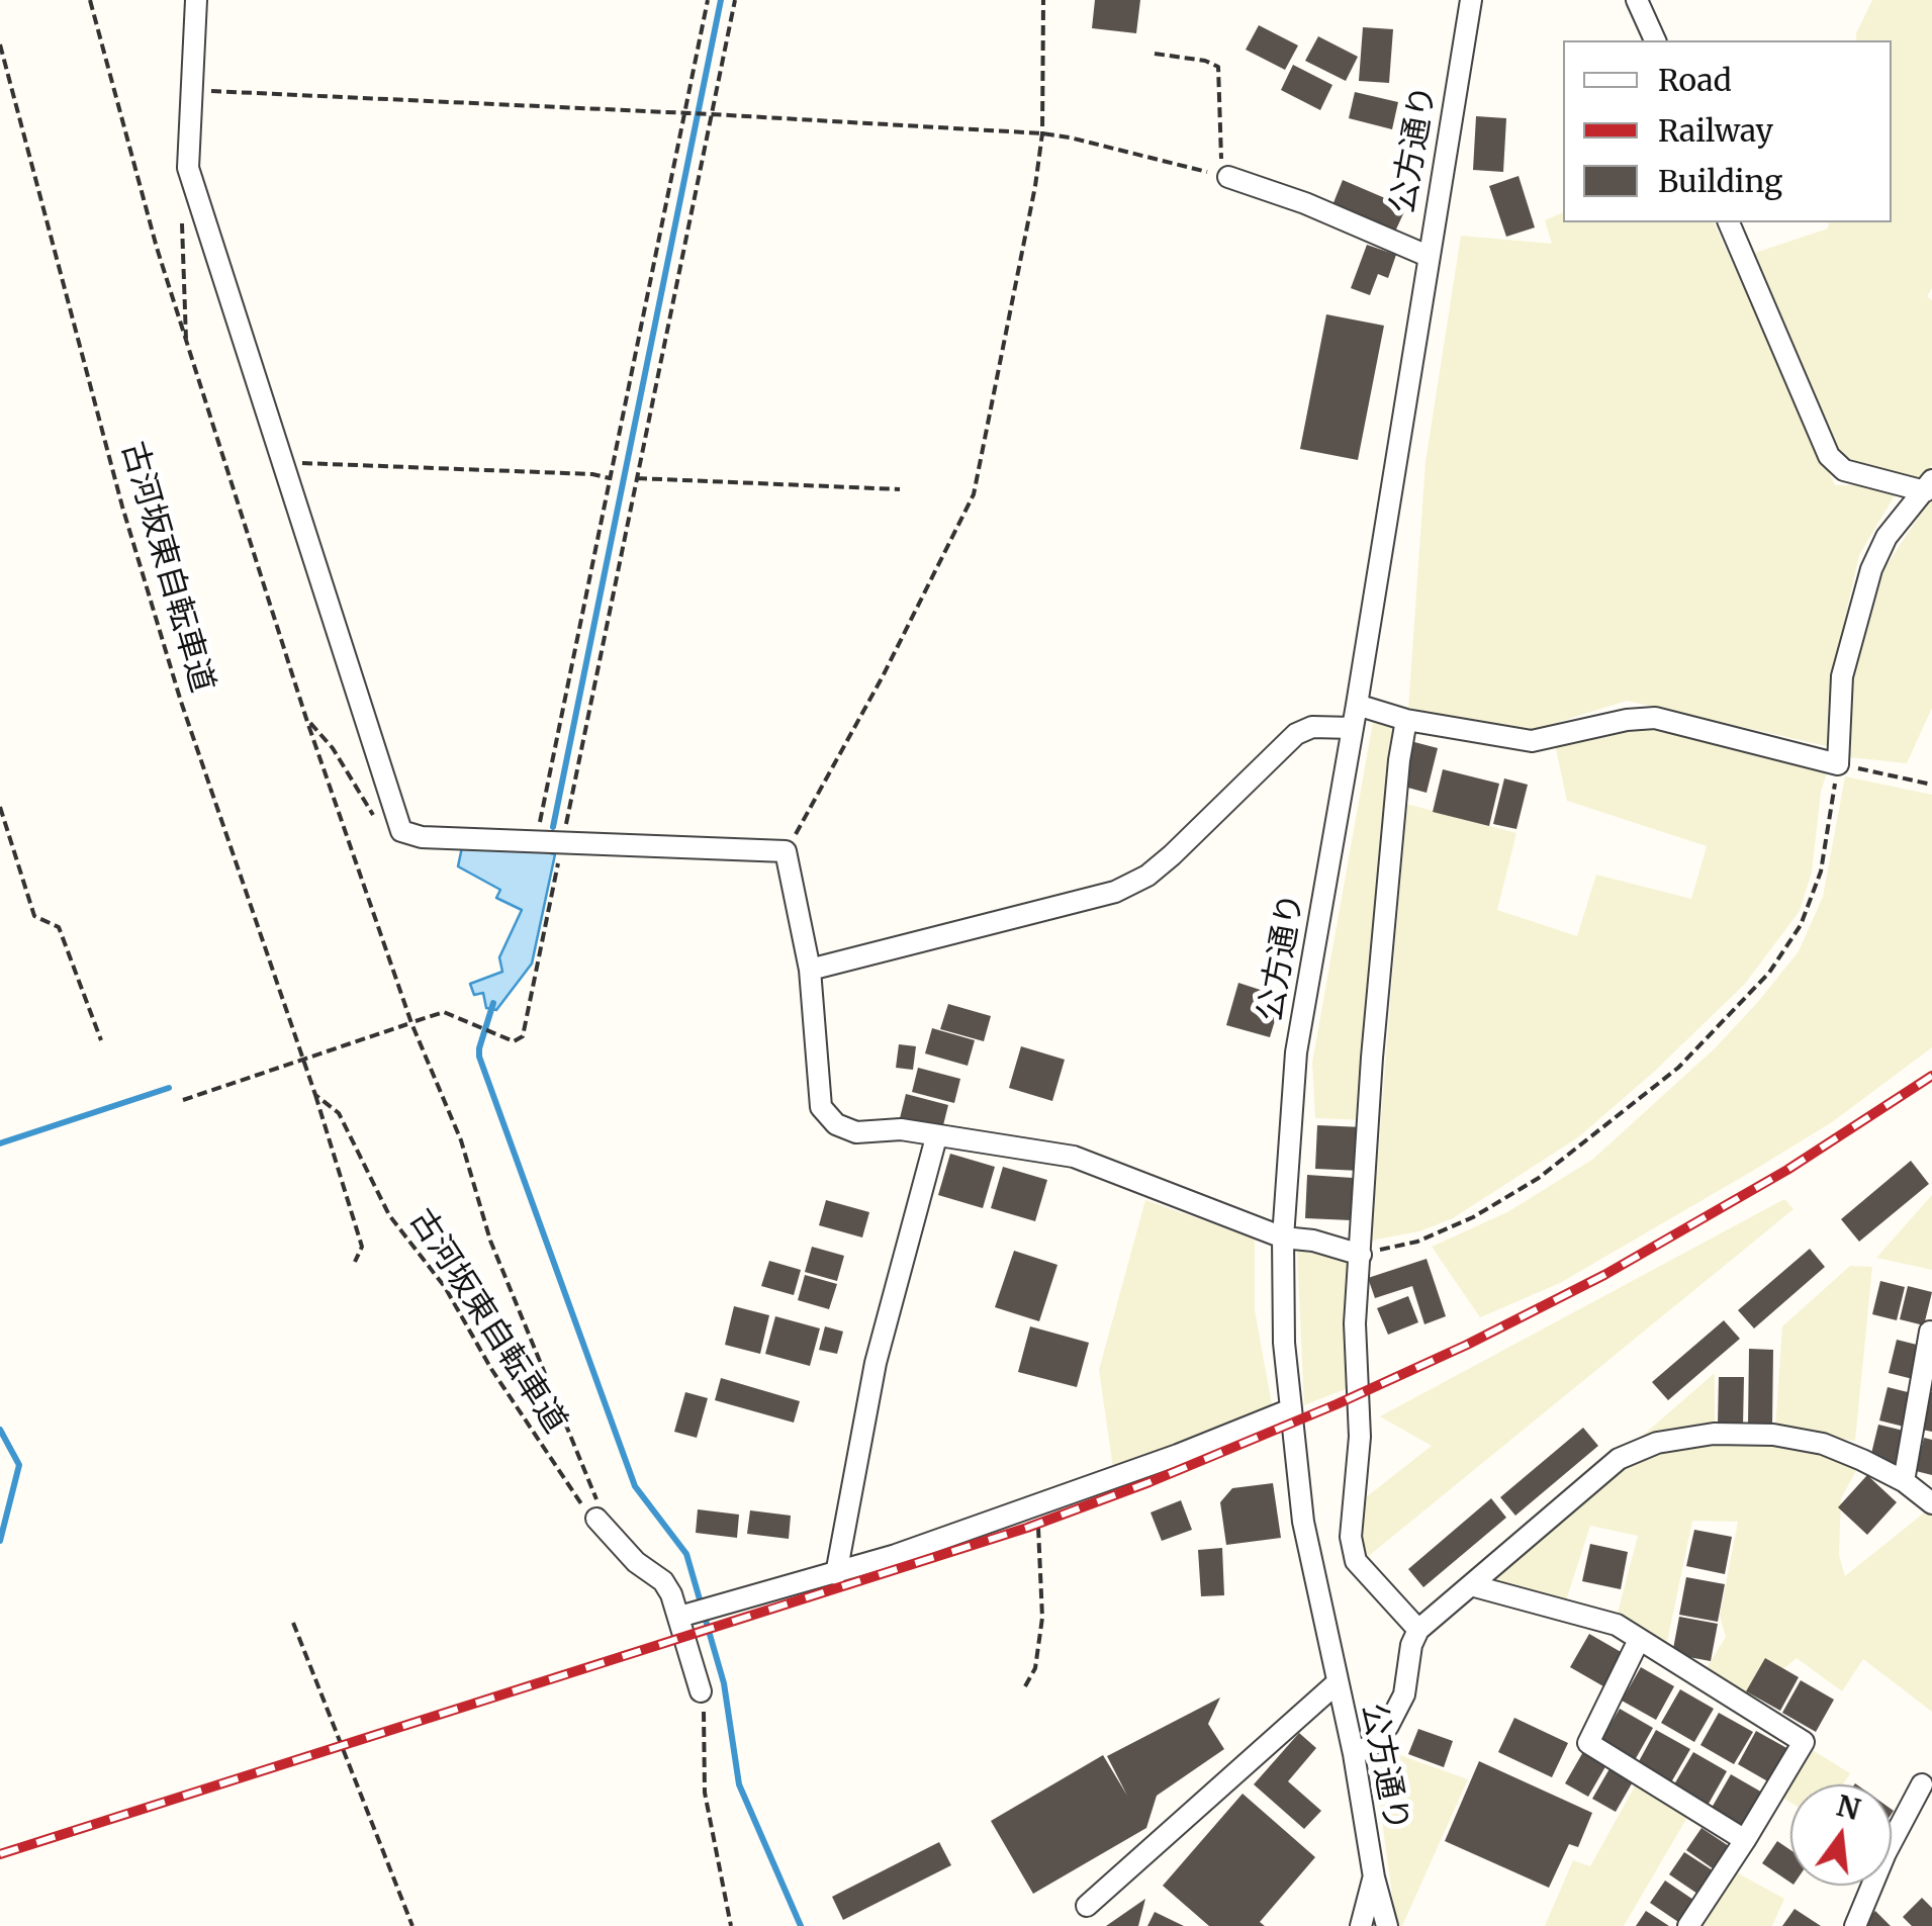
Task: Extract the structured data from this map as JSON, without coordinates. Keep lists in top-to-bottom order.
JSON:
{
  "streets": {
    "street": ["公方通り"],
    "path": ["古河坂東自転車道"]
  },
  "legend": ["Road", "Railway", "Building"],
  "north": "top"
}
